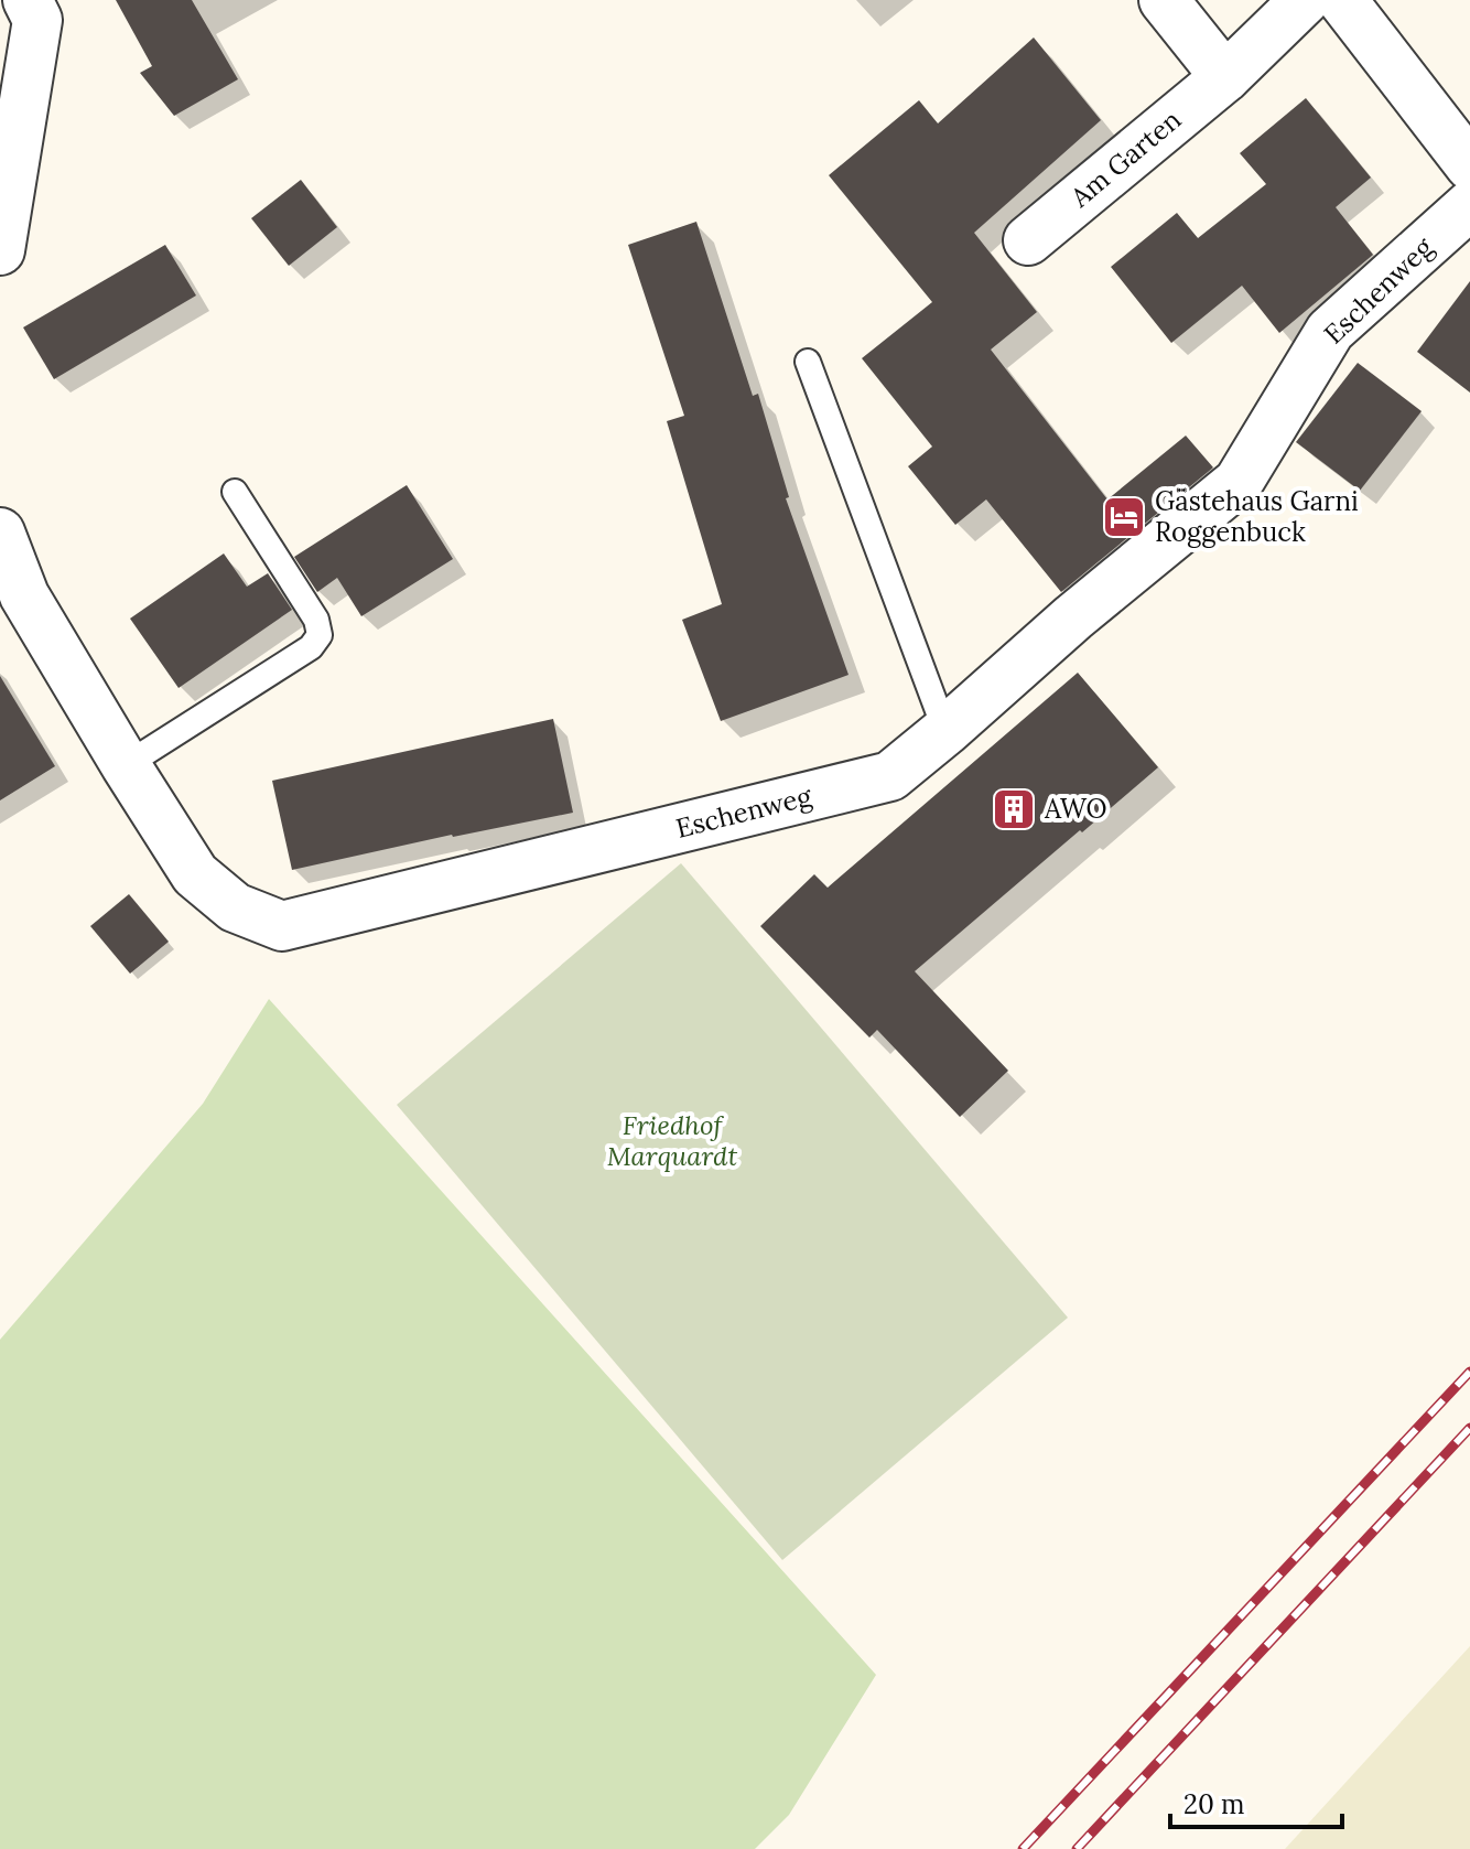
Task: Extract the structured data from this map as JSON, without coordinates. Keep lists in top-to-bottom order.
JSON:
{
  "streets": {
    "street": ["Am Garten", "Eschenweg"]
  },
  "parks": ["Friedhof Marquardt"],
  "places": {
    "hotel": ["Gästehaus Garni Roggenbuck"],
    "building": ["AWO"]
  },
  "scale_bar": "20 m"
}
